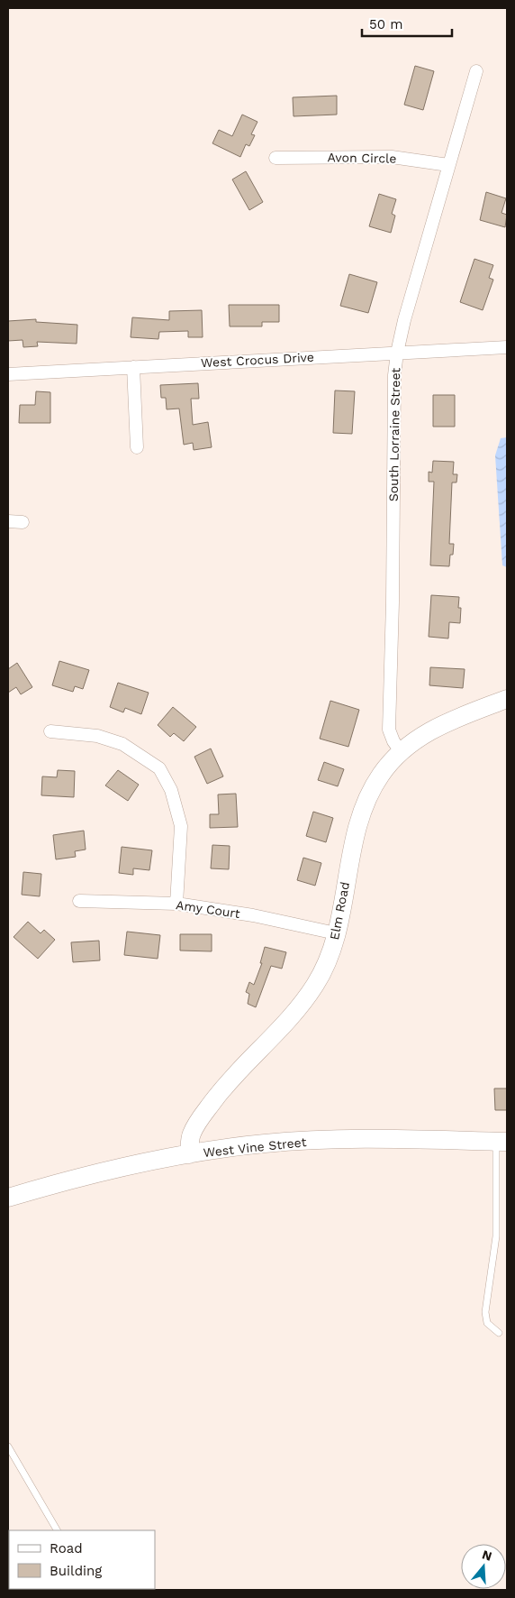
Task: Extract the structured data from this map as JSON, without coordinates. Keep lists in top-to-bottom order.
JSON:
{
  "streets": {
    "street": [
      "Avon Circle",
      "West Crocus Drive",
      "South Lorraine Street",
      "Amy Court",
      "Elm Road",
      "West Vine Street"
    ]
  },
  "crossings": [
    ["Avon Circle", "South Lorraine Street"],
    ["West Crocus Drive", "South Lorraine Street"],
    ["South Lorraine Street", "Elm Road"],
    ["Amy Court", "Elm Road"],
    ["Elm Road", "West Vine Street"]
  ],
  "legend": ["Road", "Building"],
  "scale_bar": "50 m",
  "north": "top"
}
